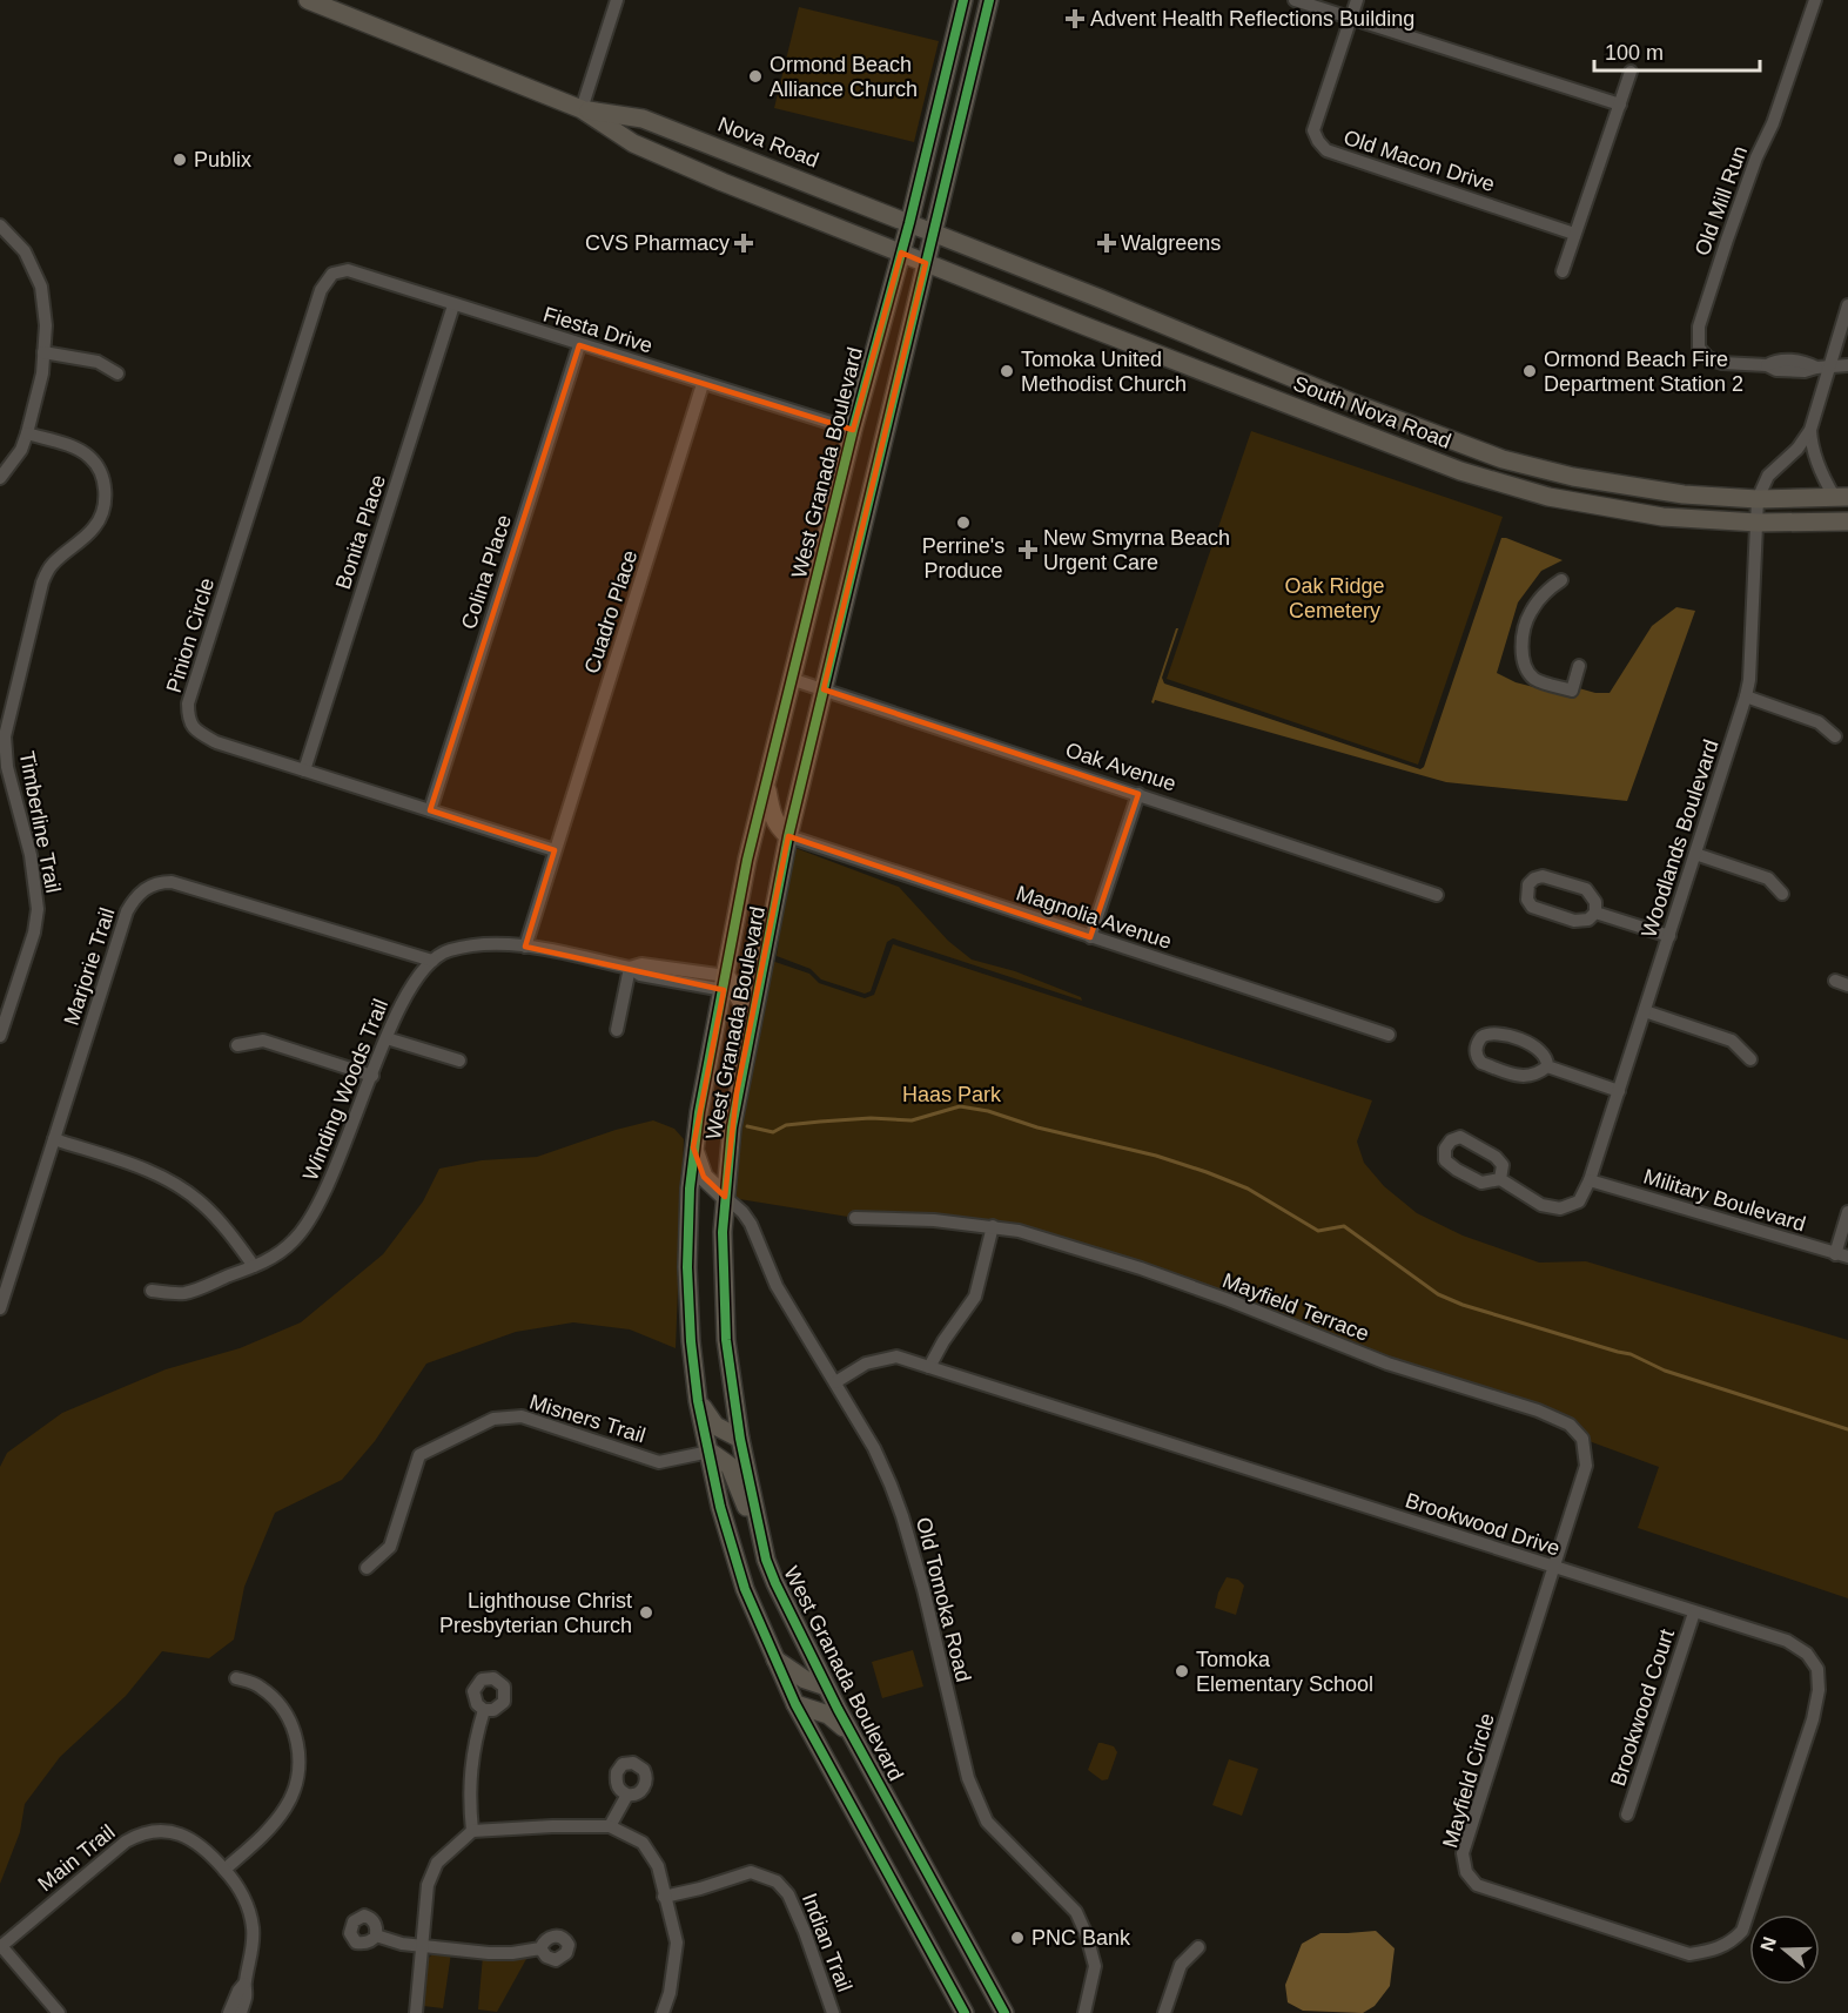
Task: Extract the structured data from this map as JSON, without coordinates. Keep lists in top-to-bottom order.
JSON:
{
  "streets": {
    "main road": ["Nova Road", "South Nova Road", "West Granada Boulevard"],
    "street": [
      "Old Macon Drive",
      "Old Mill Run",
      "Fiesta Drive",
      "Bonita Place",
      "Colina Place",
      "Cuadro Place",
      "Pinion Circle",
      "Oak Avenue",
      "Timberline Trail",
      "Woodlands Boulevard",
      "Magnolia Avenue",
      "Marjorie Trail",
      "Winding Woods Trail",
      "Military Boulevard",
      "Mayfield Terrace",
      "Misners Trail",
      "Brookwood Drive",
      "Old Tomoka Road",
      "Brookwood Court",
      "Mayfield Circle",
      "Main Trail",
      "Indian Trail"
    ]
  },
  "crossings": [
    ["Nova Road", "South Nova Road"],
    ["Nova Road", "West Granada Boulevard"],
    ["Fiesta Drive", "West Granada Boulevard"],
    ["Fiesta Drive", "Bonita Place"],
    ["Fiesta Drive", "Colina Place"],
    ["Fiesta Drive", "Cuadro Place"],
    ["Fiesta Drive", "Pinion Circle"],
    ["South Nova Road", "West Granada Boulevard"],
    ["South Nova Road", "Woodlands Boulevard"],
    ["West Granada Boulevard", "Oak Avenue"],
    ["West Granada Boulevard", "Magnolia Avenue"],
    ["West Granada Boulevard", "Winding Woods Trail"],
    ["West Granada Boulevard", "Misners Trail"],
    ["West Granada Boulevard", "Old Tomoka Road"],
    ["Bonita Place", "Pinion Circle"],
    ["Colina Place", "Pinion Circle"],
    ["Cuadro Place", "Pinion Circle"],
    ["Cuadro Place", "Winding Woods Trail"],
    ["Woodlands Boulevard", "Military Boulevard"],
    ["Marjorie Trail", "Winding Woods Trail"],
    ["Mayfield Terrace", "Brookwood Drive"],
    ["Mayfield Terrace", "Mayfield Circle"],
    ["Brookwood Drive", "Old Tomoka Road"],
    ["Brookwood Drive", "Brookwood Court"],
    ["Brookwood Drive", "Mayfield Circle"]
  ],
  "parks": ["Oak Ridge Cemetery", "Haas Park"],
  "places": {
    "health": [
      "Advent Health Reflections Building",
      "CVS Pharmacy",
      "Walgreens",
      "New Smyrna Beach Urgent Care"
    ],
    "other": [
      "Ormond Beach Alliance Church",
      "Publix",
      "Tomoka United Methodist Church",
      "Ormond Beach Fire Department Station 2",
      "Perrine's Produce",
      "Lighthouse Christ Presbyterian Church",
      "Tomoka Elementary School",
      "PNC Bank"
    ]
  },
  "scale_bar": "100 m",
  "north": "left"
}
